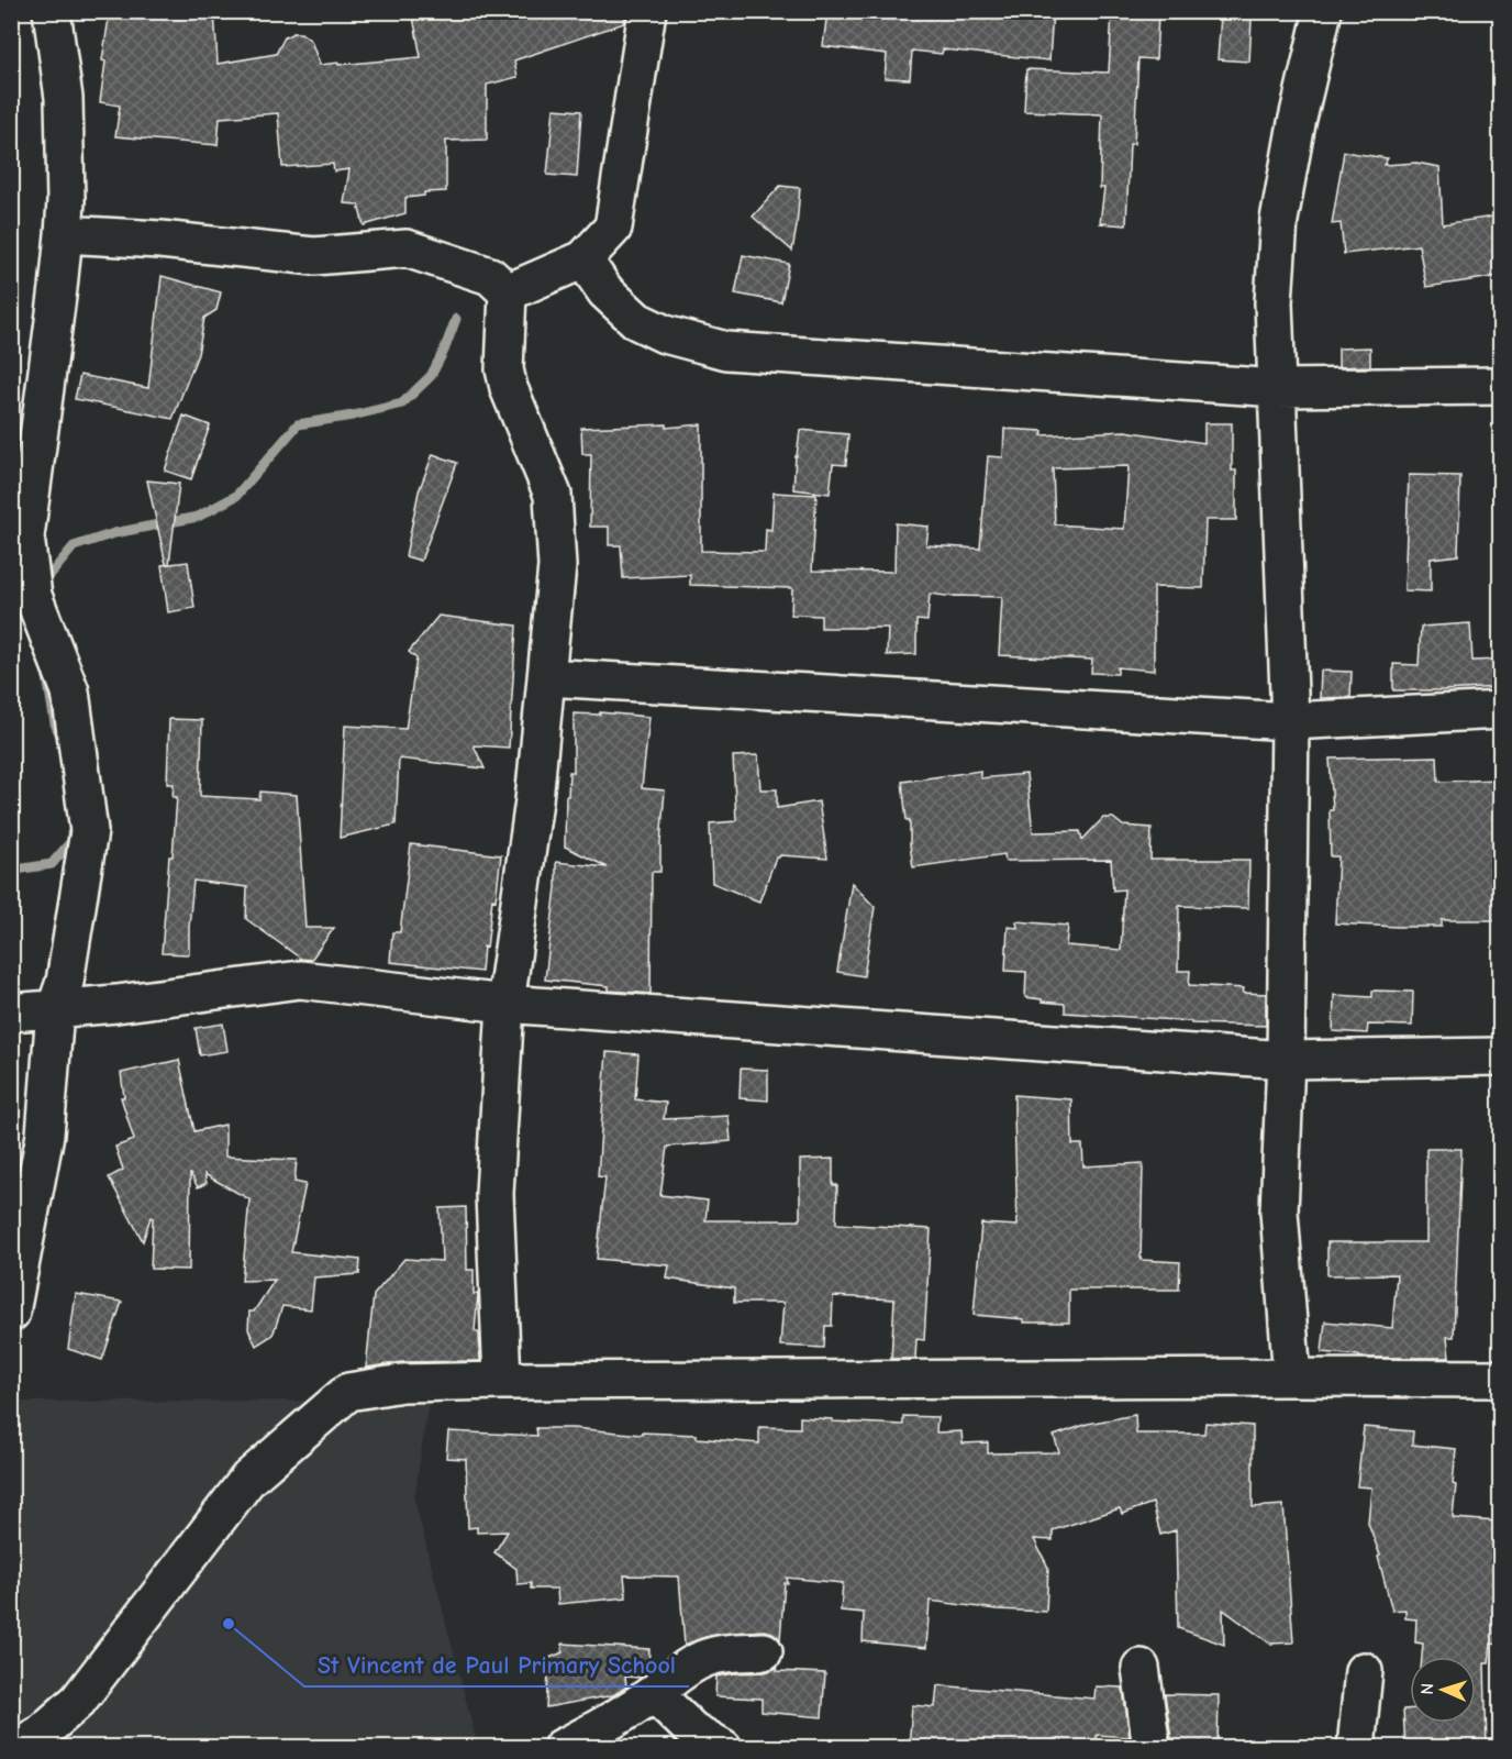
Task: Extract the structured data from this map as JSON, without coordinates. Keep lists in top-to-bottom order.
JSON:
{
  "places": ["St Vincent de Paul Primary School"],
  "north": "left"
}
